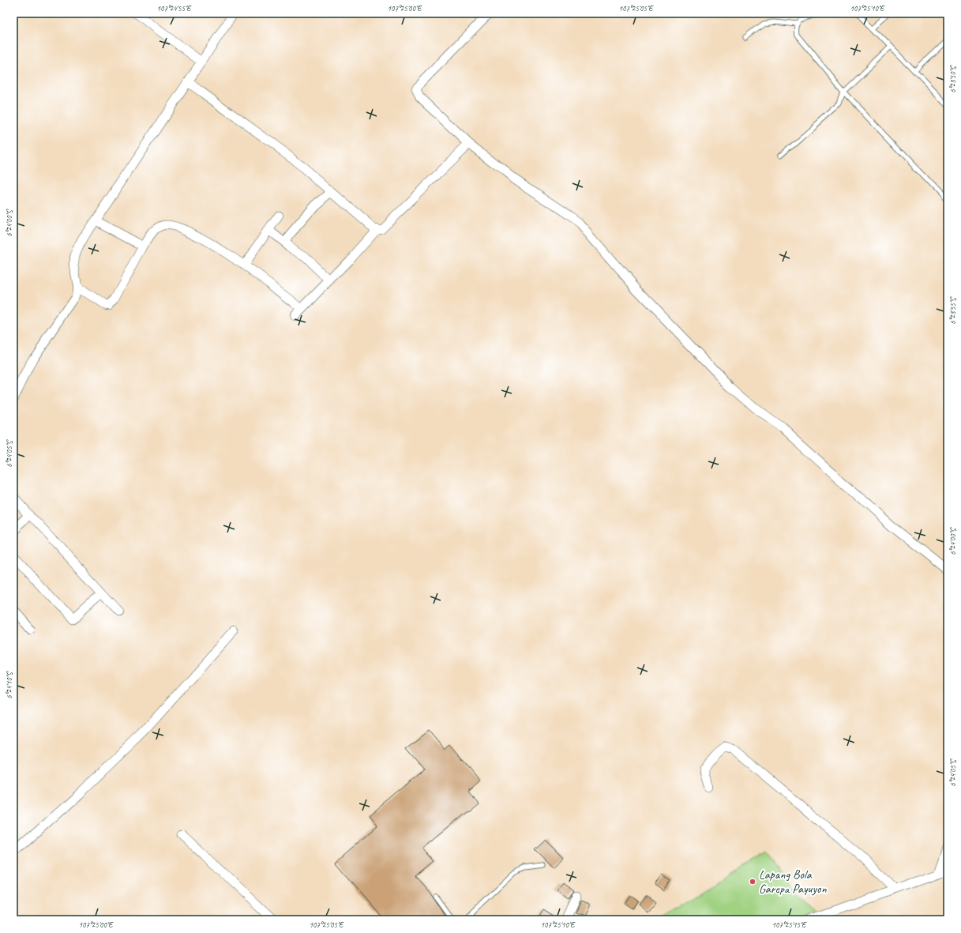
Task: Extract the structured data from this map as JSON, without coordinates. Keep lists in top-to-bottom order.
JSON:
{
  "places": ["Lapang Bola Garepa Payuyon"],
  "coordinates": [
    "107°24'55\"E",
    "107°25'00\"E",
    "107°25'05\"E",
    "107°25'10\"E",
    "6°23'50\"S",
    "6°24'00\"S",
    "6°23'55\"S",
    "6°24'05\"S",
    "6°24'10\"S",
    "107°25'15\"E"
  ]
}
